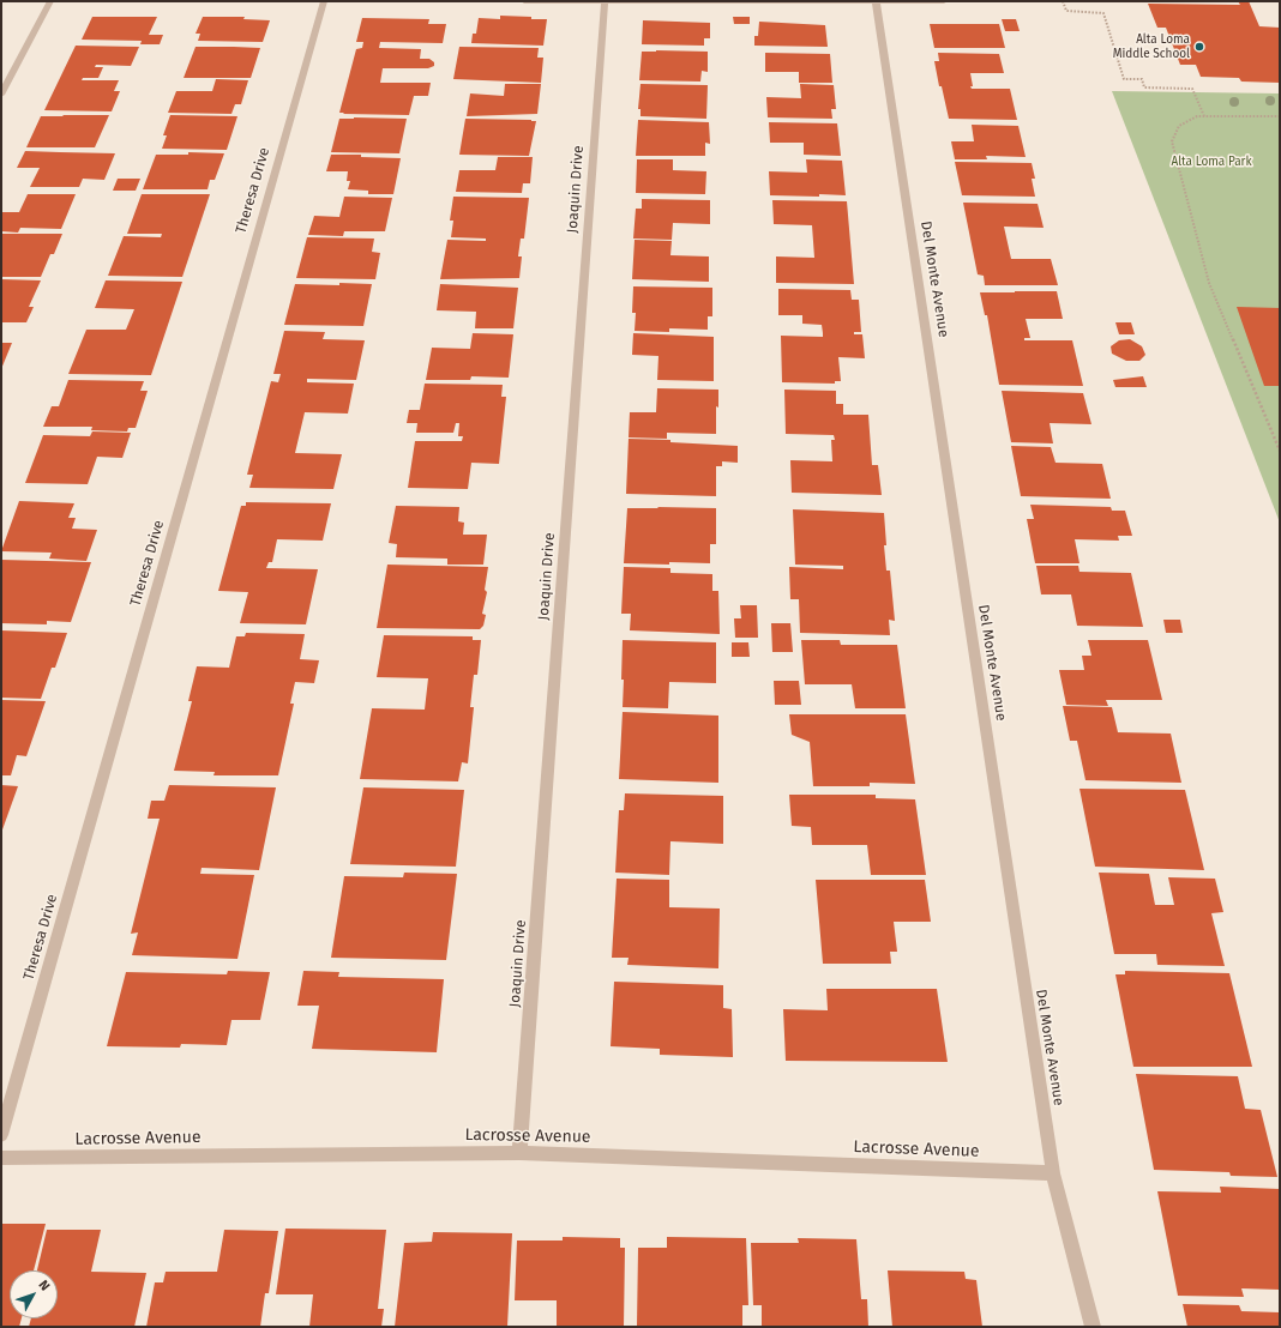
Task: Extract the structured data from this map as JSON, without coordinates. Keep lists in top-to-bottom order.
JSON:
{
  "streets": {
    "street": [
      "Joaquin Drive",
      "Theresa Drive",
      "Del Monte Avenue",
      "Lacrosse Avenue"
    ]
  },
  "crossings": [
    ["Joaquin Drive", "Lacrosse Avenue"],
    ["Del Monte Avenue", "Lacrosse Avenue"]
  ],
  "parks": ["Alta Loma Park"],
  "places": ["Alta Loma Middle School"],
  "north": "top right"
}
